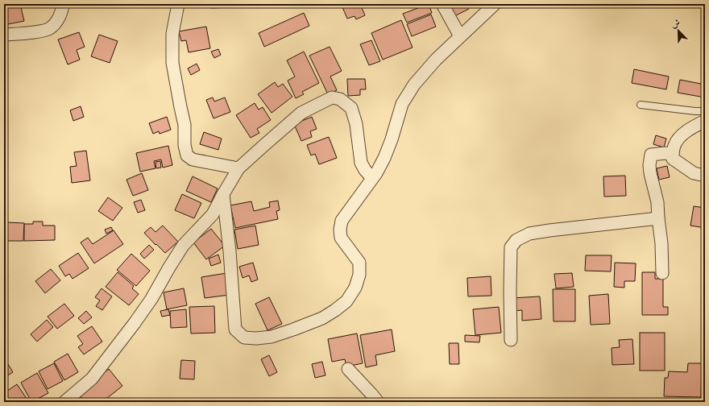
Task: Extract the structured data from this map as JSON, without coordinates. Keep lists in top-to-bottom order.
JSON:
{
  "north": "top left"
}
